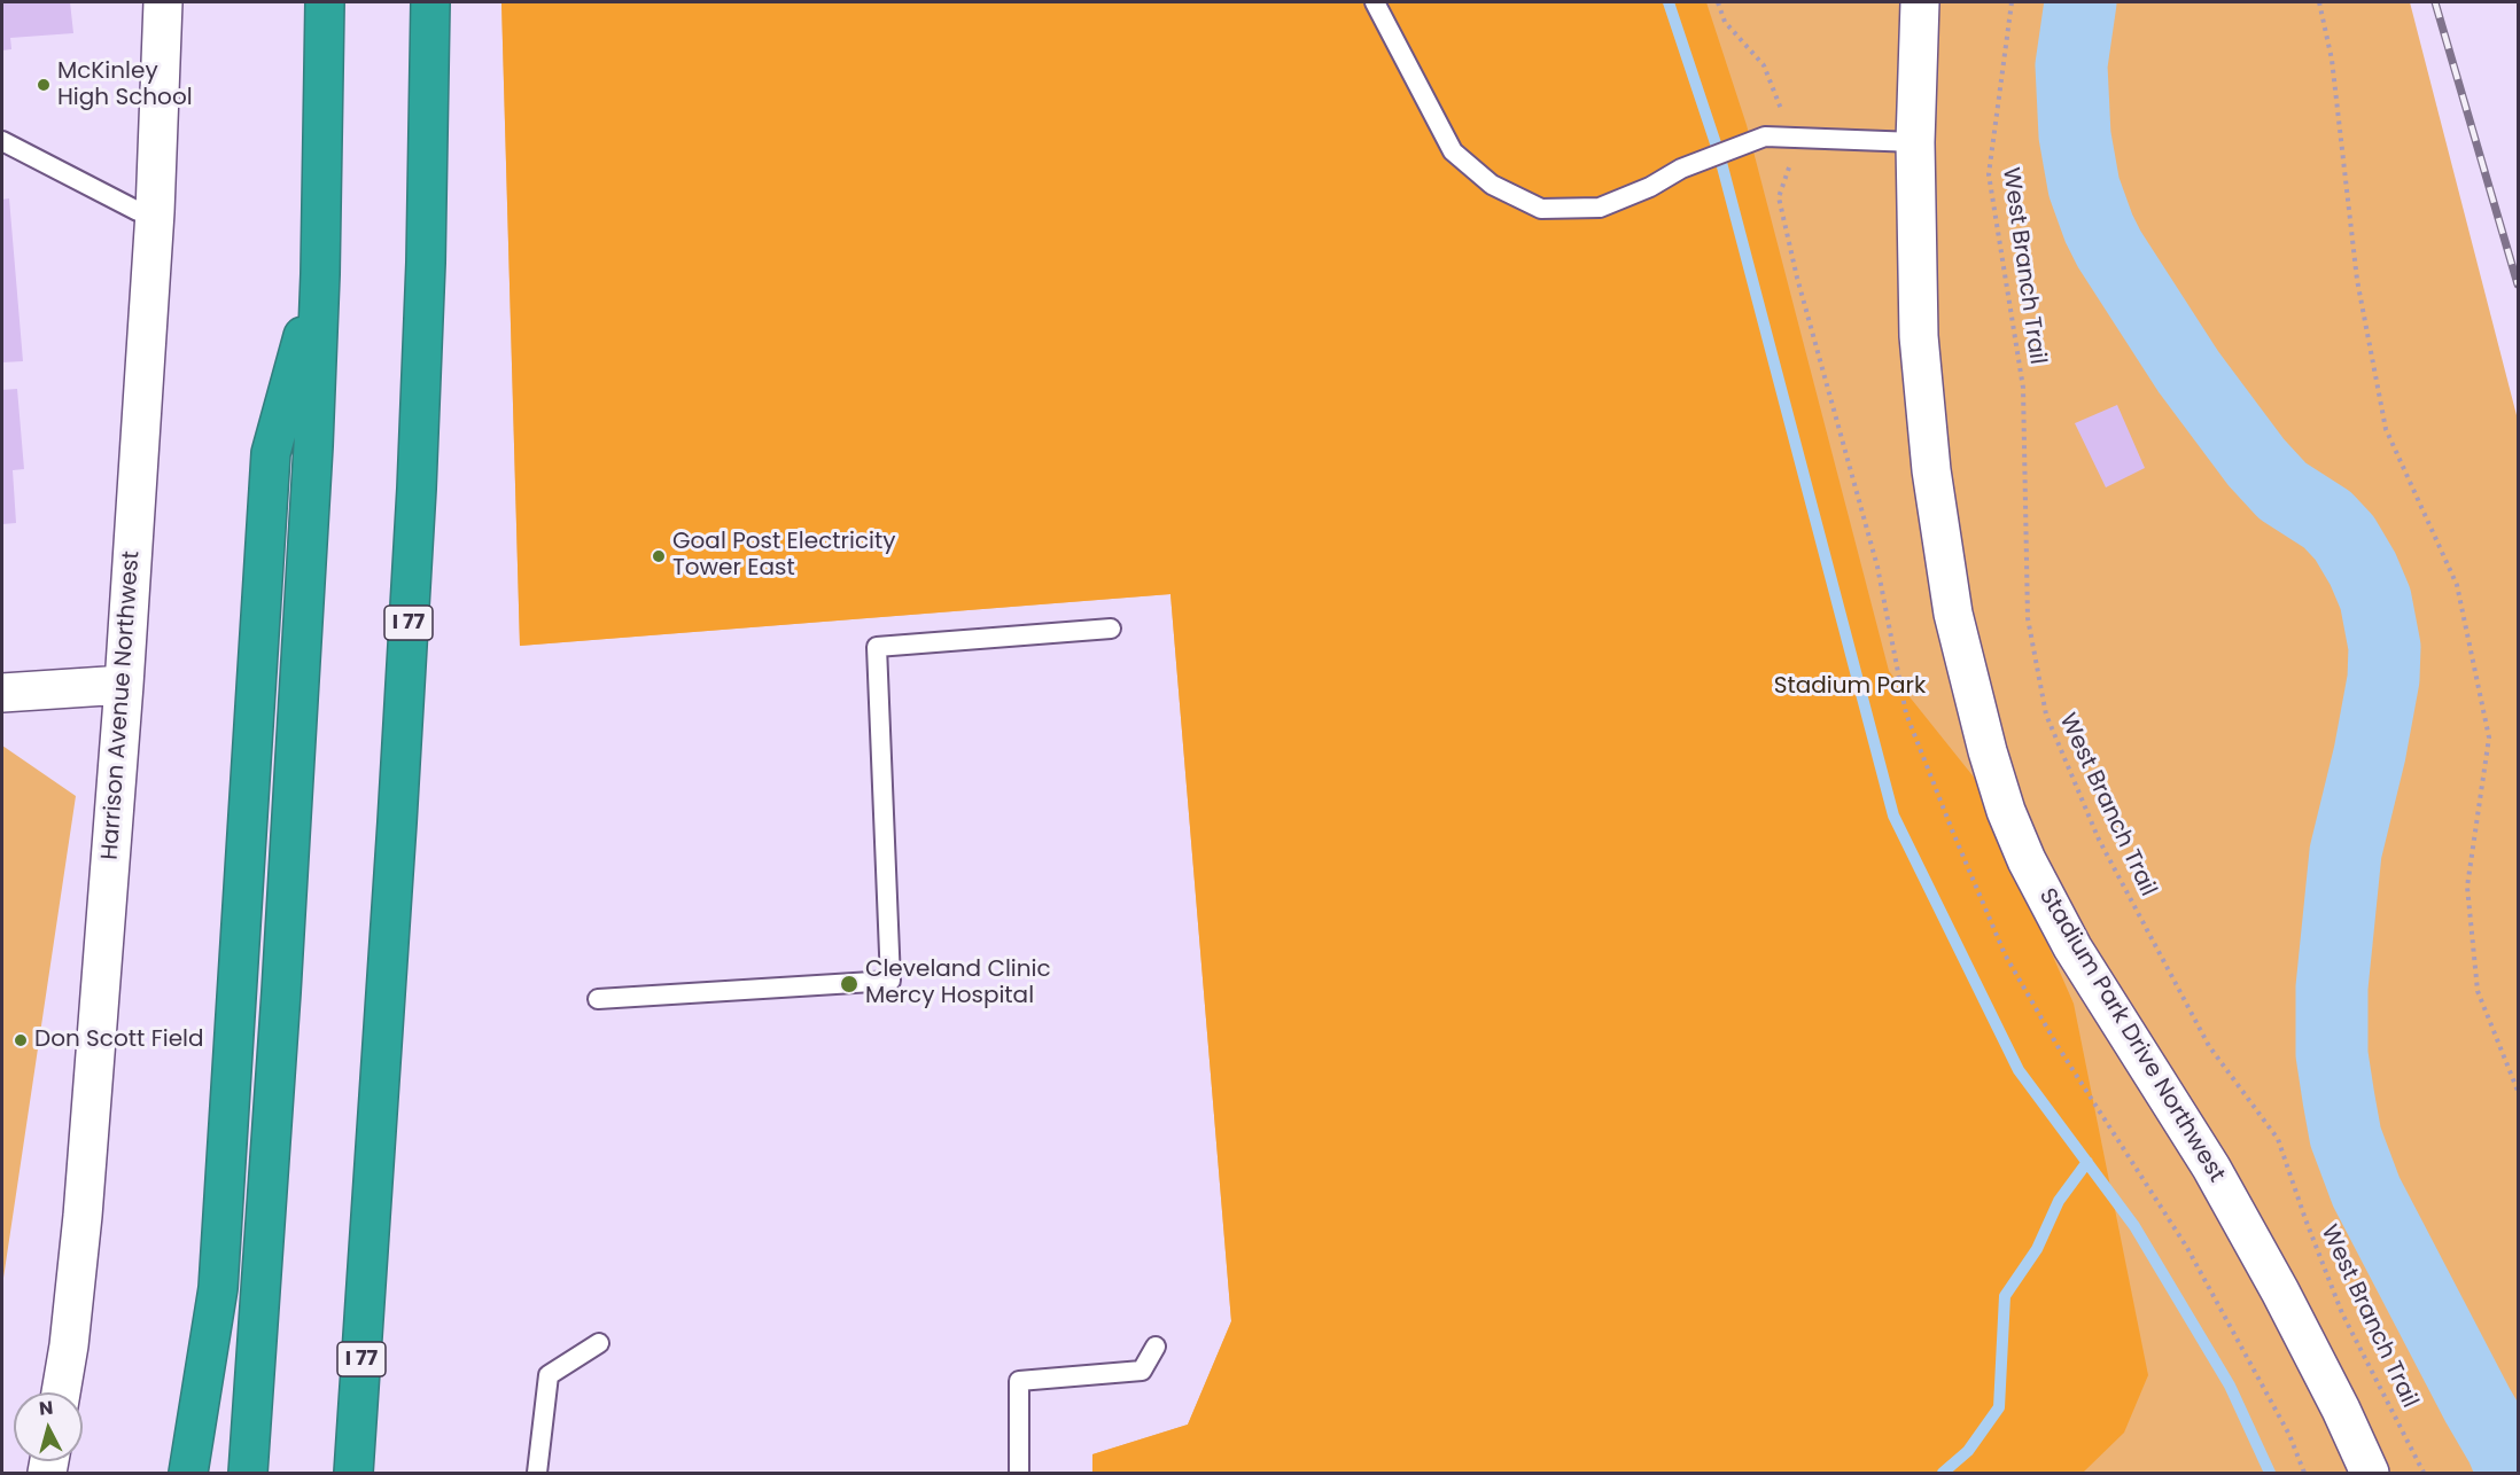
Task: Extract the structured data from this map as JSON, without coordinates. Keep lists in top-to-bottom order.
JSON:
{
  "streets": {
    "highway": ["I 77"],
    "street": ["Harrison Avenue Northwest", "Stadium Park Drive Northwest"],
    "path": ["West Branch Trail"]
  },
  "parks": ["Stadium Park"],
  "places": [
    "McKinley High School",
    "Goal Post Electricity Tower East",
    "Cleveland Clinic Mercy Hospital",
    "Don Scott Field"
  ],
  "north": "top"
}
